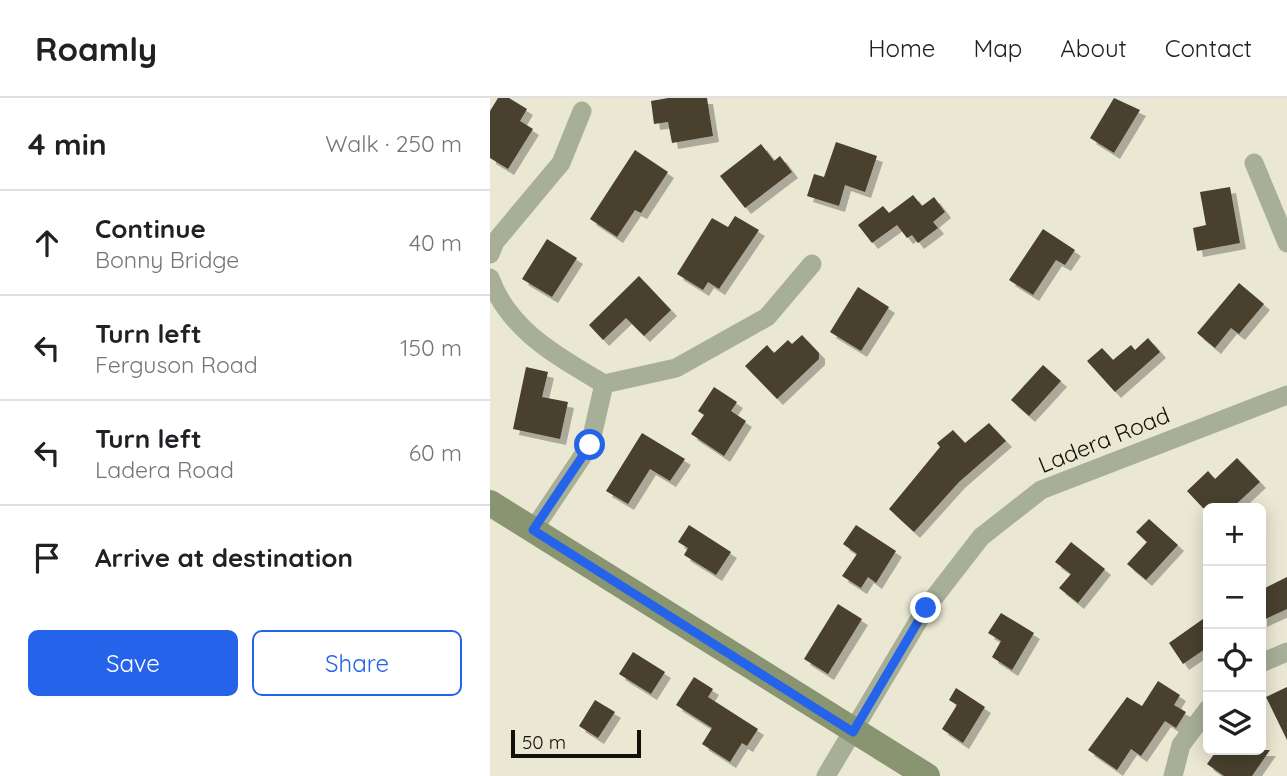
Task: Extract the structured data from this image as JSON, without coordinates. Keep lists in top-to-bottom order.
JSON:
{
  "streets": {
    "street": ["Ladera Road"]
  },
  "scale_bar": "50 m",
  "page": {
    "header": "Roamly",
    "nav": [
      "Home",
      "Map",
      "About",
      "Contact"
    ],
    "heading": ["4 min", "Walk · 250 m"],
    "list": [
      ["Continue", "Bonny Bridge", "40 m"],
      ["Turn left", "Ferguson Road", "150 m"],
      ["Turn left", "Ladera Road", "60 m"],
      "Arrive at destination"
    ],
    "map_buttons": ["+", "−"],
    "buttons": ["Save", "Share"],
    "scale": "50 m"
  }
}
